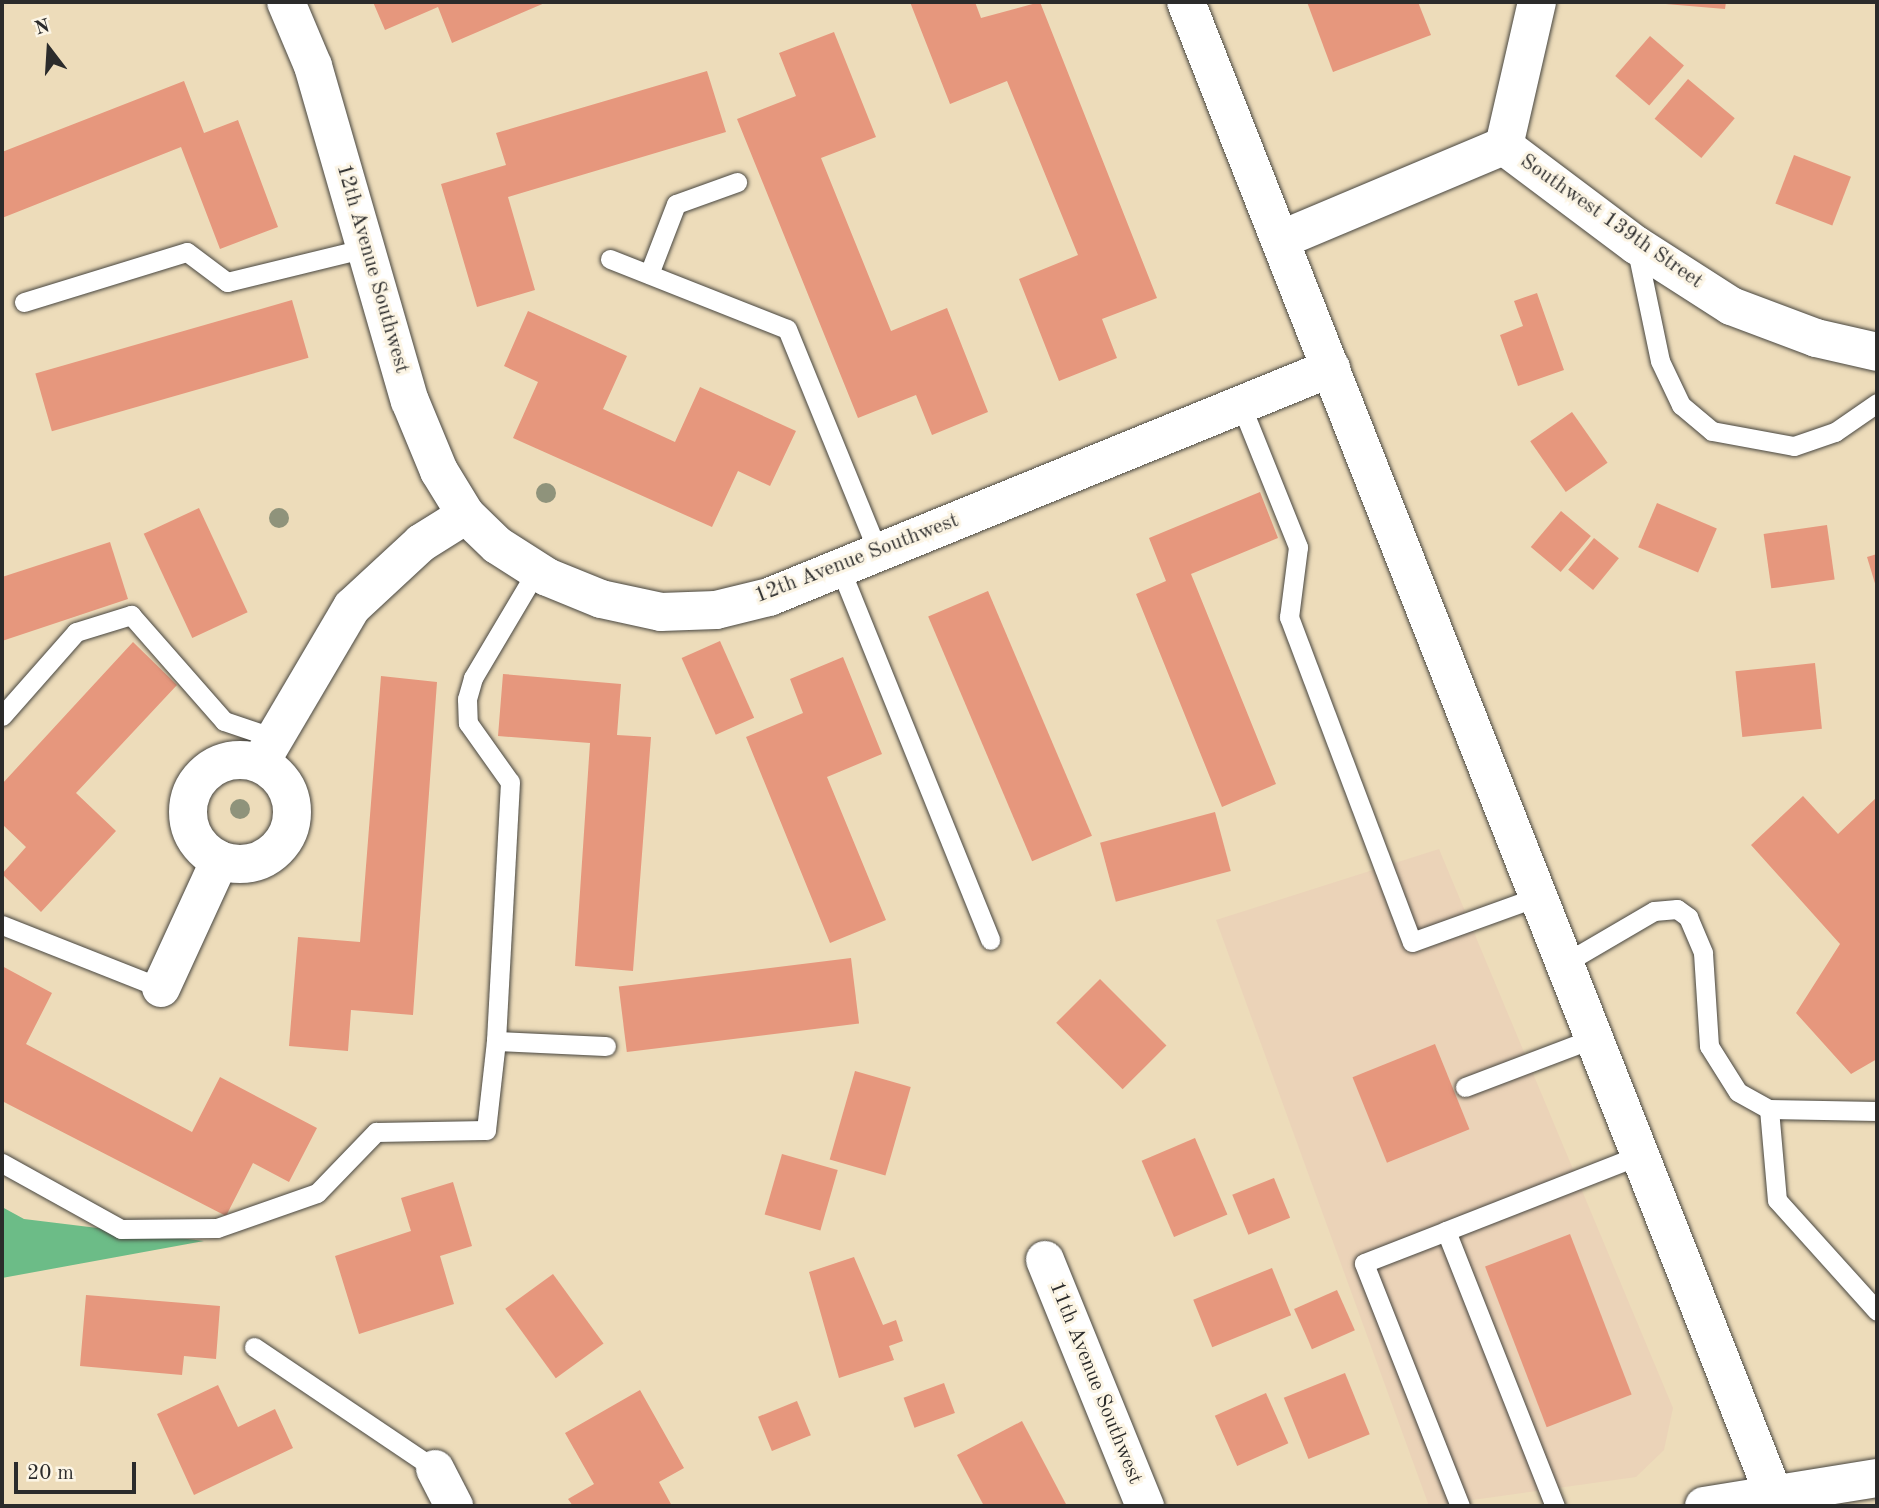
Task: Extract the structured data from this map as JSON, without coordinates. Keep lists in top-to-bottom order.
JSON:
{
  "streets": {
    "street": ["Southwest 139th Street", "12th Avenue Southwest", "11th Avenue Southwest"]
  },
  "scale_bar": "20 m",
  "north": "top"
}
